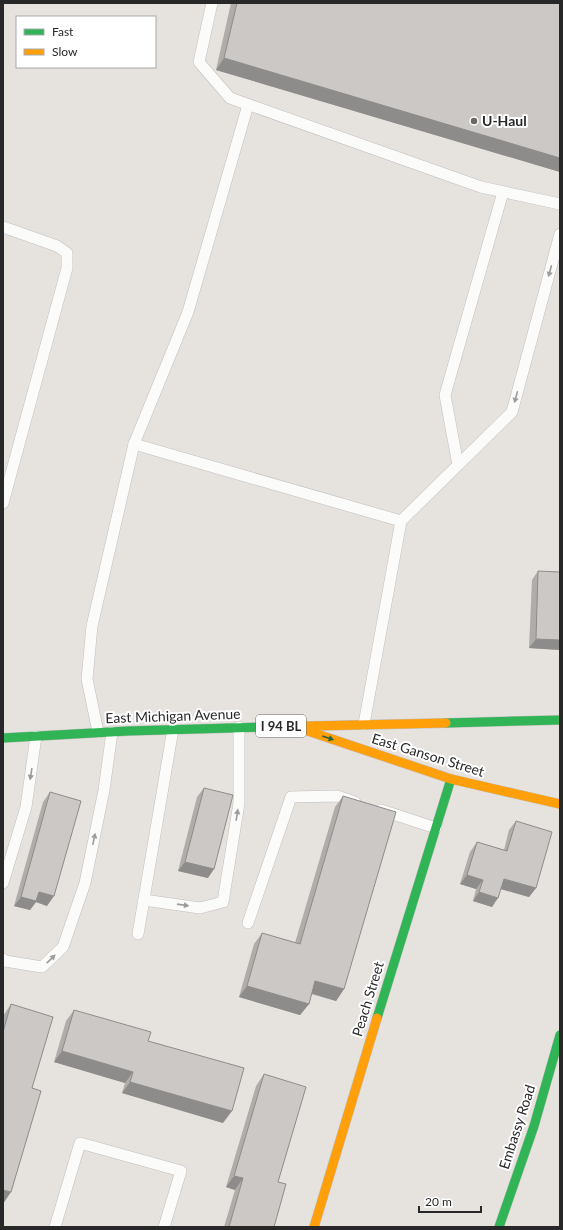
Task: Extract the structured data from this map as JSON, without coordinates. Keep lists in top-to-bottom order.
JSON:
{
  "streets": {
    "street": [
      "East Michigan Avenue",
      "I 94 BL",
      "East Ganson Street",
      "Peach Street",
      "Embassy Road"
    ]
  },
  "crossings": [
    ["East Michigan Avenue", "East Ganson Street"],
    ["East Ganson Street", "Peach Street"]
  ],
  "one_way": ["East Ganson Street"],
  "places": ["U-Haul"],
  "legend": ["Fast", "Slow"],
  "scale_bar": "20 m"
}
